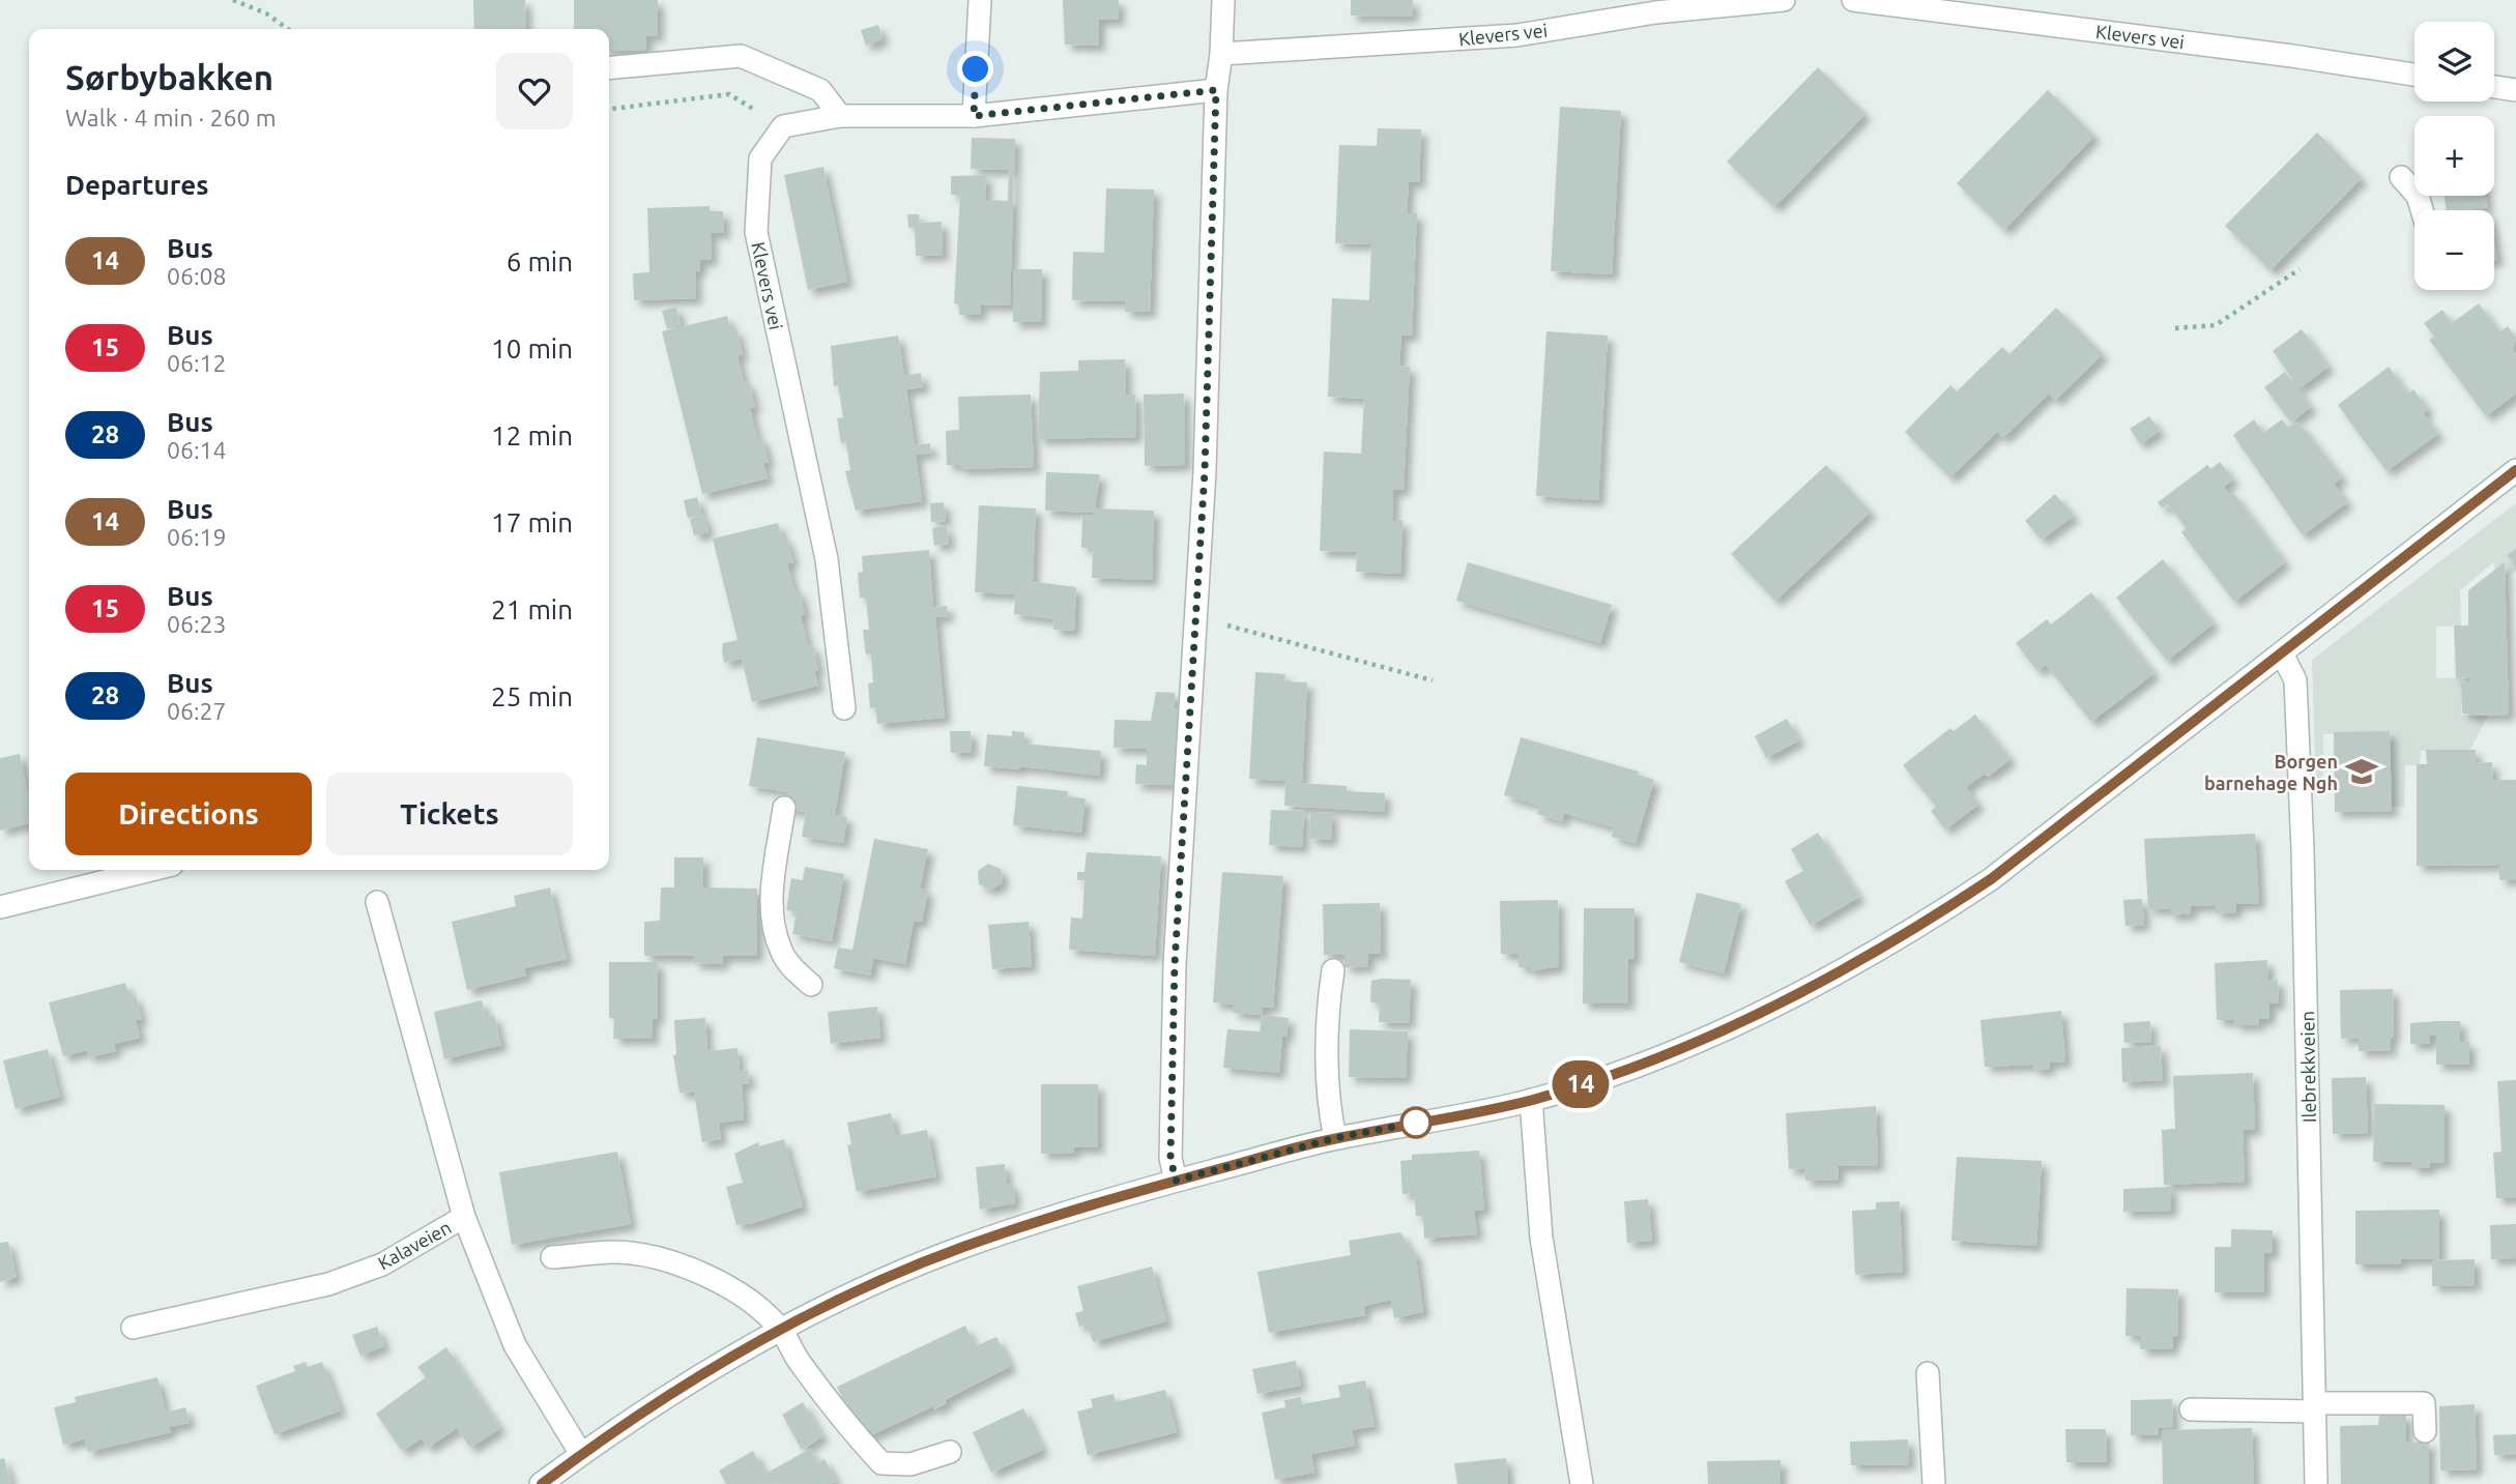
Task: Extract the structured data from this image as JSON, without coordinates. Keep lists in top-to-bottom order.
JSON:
{
  "streets": {
    "street": ["Klevers vei", "Ilebrekkveien", "Kalaveien"]
  },
  "places": {
    "school or university": ["Borgen barnehage Ngh"]
  },
  "lines": ["bus line 14"],
  "page": {
    "on_map": "14",
    "map_buttons": ["+", "−"],
    "heading": [
      ["Sørbybakken", "Walk · 4 min · 260 m"],
      "Departures"
    ],
    "list": [
      {
        "mark": "14",
        "name": "Bus",
        "note": "06:08",
        "value": "6 min"
      },
      {
        "mark": "15",
        "name": "Bus",
        "note": "06:12",
        "value": "10 min"
      },
      {
        "mark": "28",
        "name": "Bus",
        "note": "06:14",
        "value": "12 min"
      },
      {
        "mark": "14",
        "name": "Bus",
        "note": "06:19",
        "value": "17 min"
      },
      {
        "mark": "15",
        "name": "Bus",
        "note": "06:23",
        "value": "21 min"
      },
      {
        "mark": "28",
        "name": "Bus",
        "note": "06:27",
        "value": "25 min"
      }
    ],
    "buttons": ["Directions", "Tickets"]
  }
}
